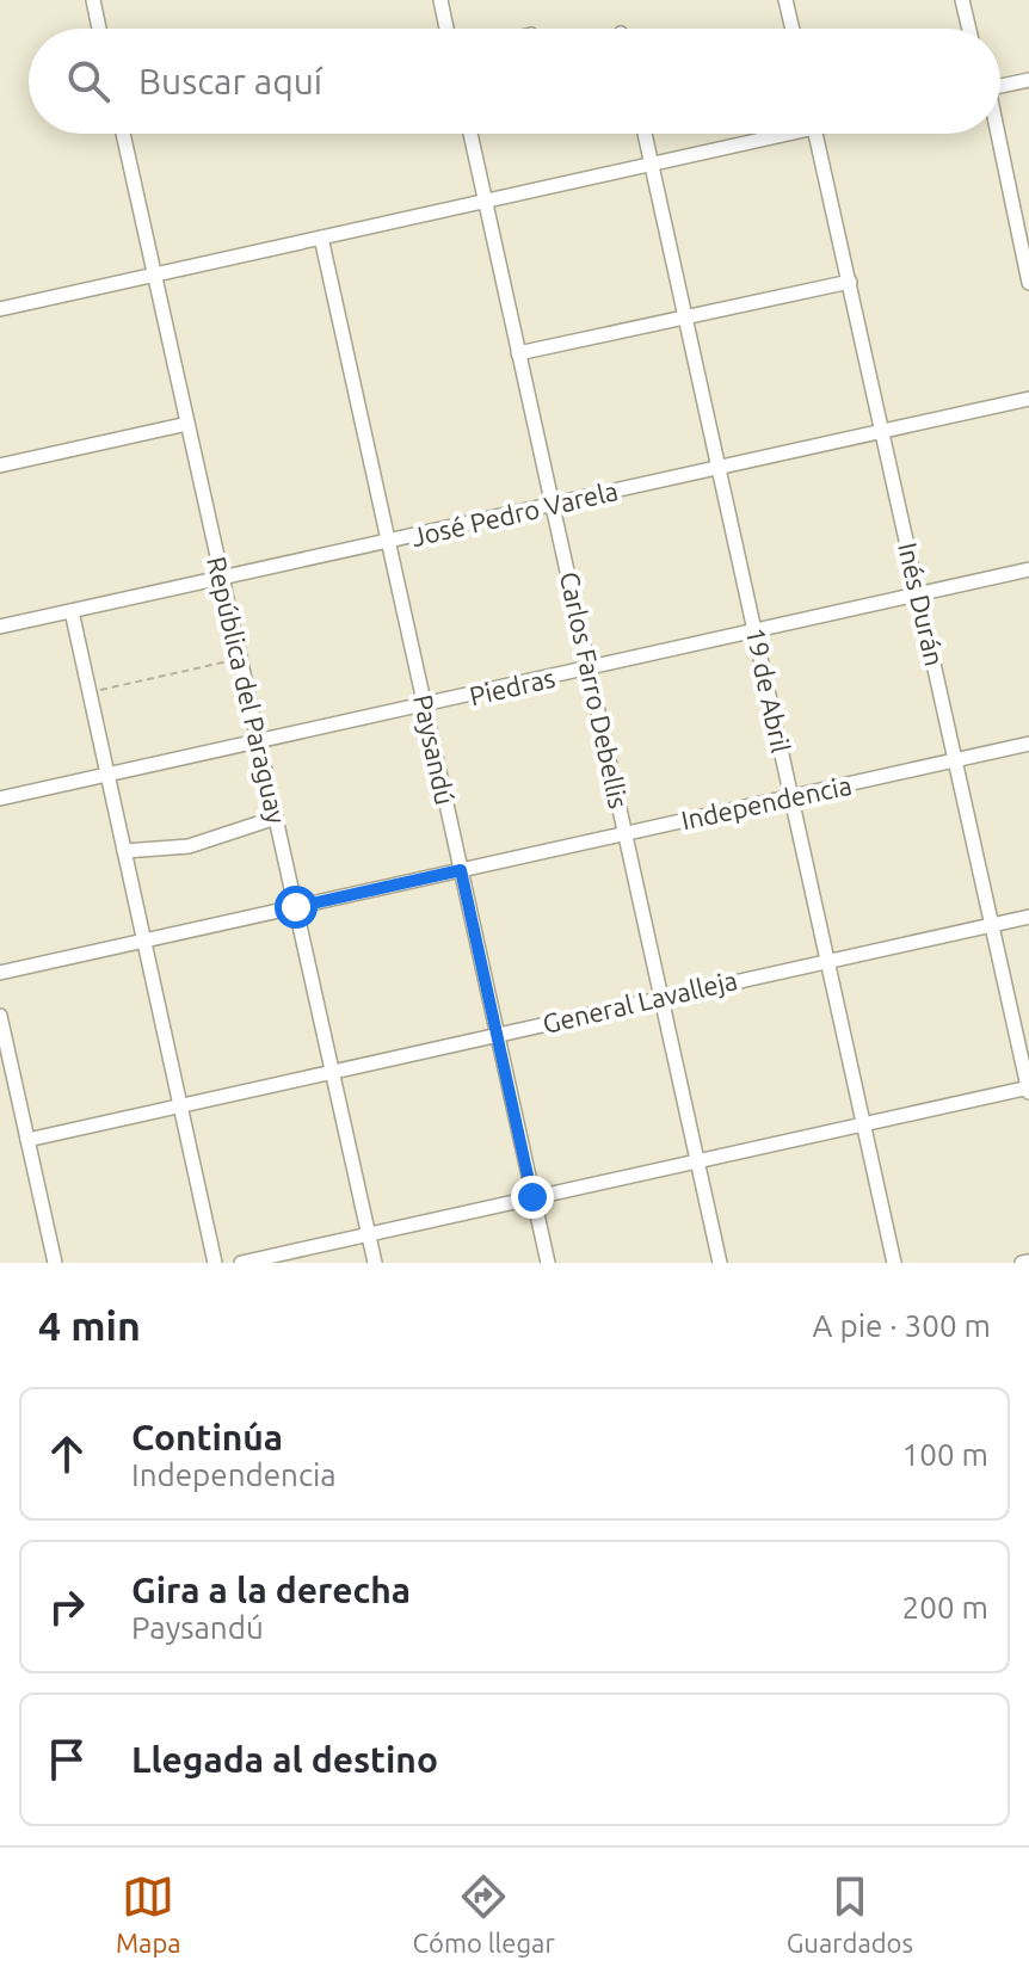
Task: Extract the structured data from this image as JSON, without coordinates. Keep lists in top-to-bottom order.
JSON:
{
  "streets": {
    "street": [
      "José Pedro Varela",
      "Inés Durán",
      "Piedras",
      "República del Paraguay",
      "Carlos Farro Debellis",
      "19 de Abril",
      "Paysandú",
      "Independencia",
      "General Lavalleja"
    ]
  },
  "crossings": [
    ["José Pedro Varela", "Inés Durán"],
    ["José Pedro Varela", "República del Paraguay"],
    ["José Pedro Varela", "Carlos Farro Debellis"],
    ["José Pedro Varela", "19 de Abril"],
    ["José Pedro Varela", "Paysandú"],
    ["Inés Durán", "Piedras"],
    ["Inés Durán", "Independencia"],
    ["Inés Durán", "General Lavalleja"],
    ["Piedras", "República del Paraguay"],
    ["Piedras", "Carlos Farro Debellis"],
    ["Piedras", "19 de Abril"],
    ["Piedras", "Paysandú"],
    ["República del Paraguay", "Independencia"],
    ["República del Paraguay", "General Lavalleja"],
    ["Carlos Farro Debellis", "Independencia"],
    ["Carlos Farro Debellis", "General Lavalleja"],
    ["19 de Abril", "Independencia"],
    ["19 de Abril", "General Lavalleja"],
    ["Paysandú", "Independencia"],
    ["Paysandú", "General Lavalleja"]
  ],
  "page": {
    "search": "Buscar aquí",
    "heading": ["4 min", "A pie · 300 m"],
    "list": [
      ["Continúa", "Independencia", "100 m"],
      ["Gira a la derecha", "Paysandú", "200 m"],
      "Llegada al destino"
    ],
    "nav": ["Mapa", "Cómo llegar", "Guardados"]
  }
}
